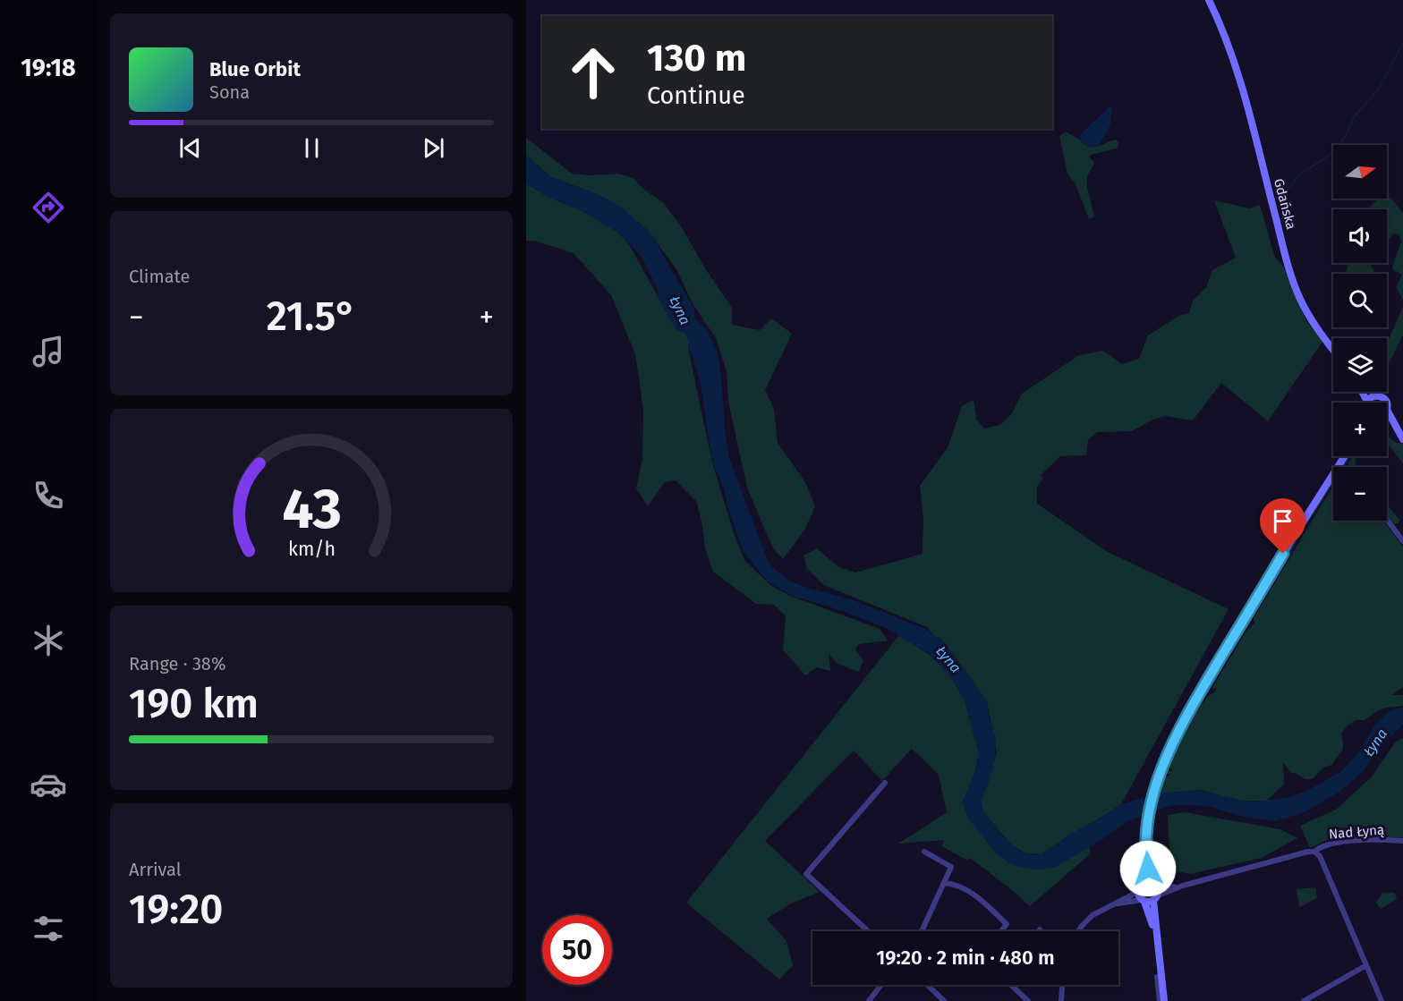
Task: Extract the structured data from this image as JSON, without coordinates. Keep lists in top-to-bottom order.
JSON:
{
  "streets": {
    "main road": ["Gdańska"],
    "street": ["Nad Łyną"]
  },
  "water": ["Łyna"],
  "north": "right",
  "page": {
    "tabs": "19:18",
    "turn": ["130 m", "Continue"],
    "song": ["Blue Orbit", "Sona"],
    "map_buttons": ["+", "−"],
    "tile": [
      "Climate",
      ["Range · 38%", "190 km"],
      ["Arrival", "19:20"]
    ],
    "heat": ["−", "21.5°", "+"],
    "limit": "50",
    "trip": "19:20 · 2 min · 480 m",
    "gauge": ["43", "km/h"]
  }
}
